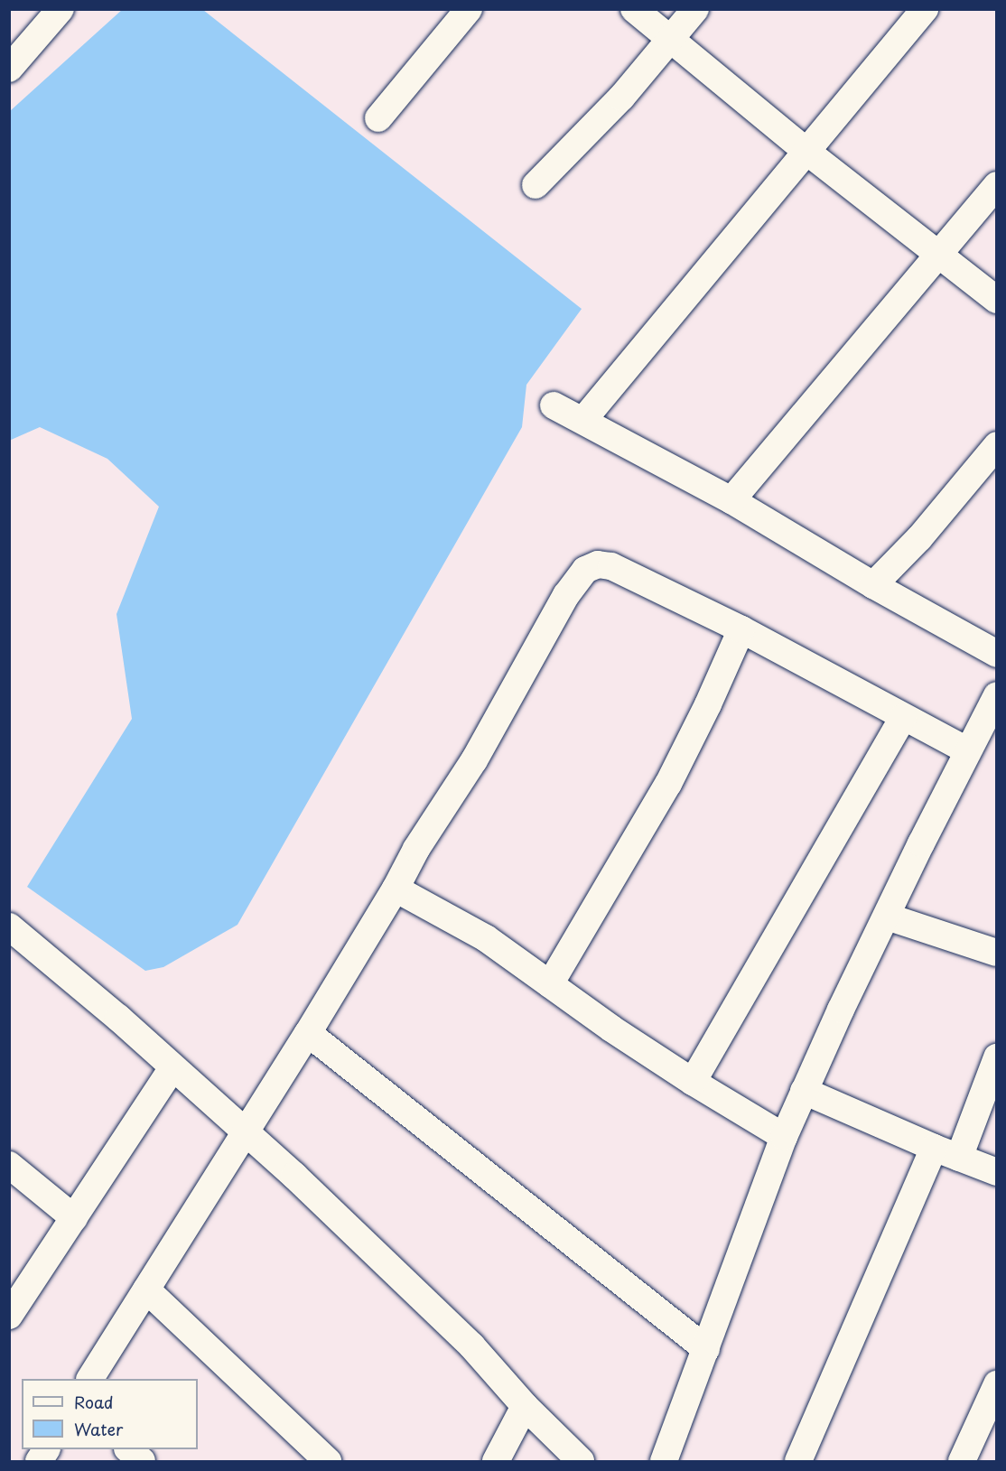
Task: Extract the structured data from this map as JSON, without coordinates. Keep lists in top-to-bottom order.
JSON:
{
  "legend": ["Road", "Water"]
}
